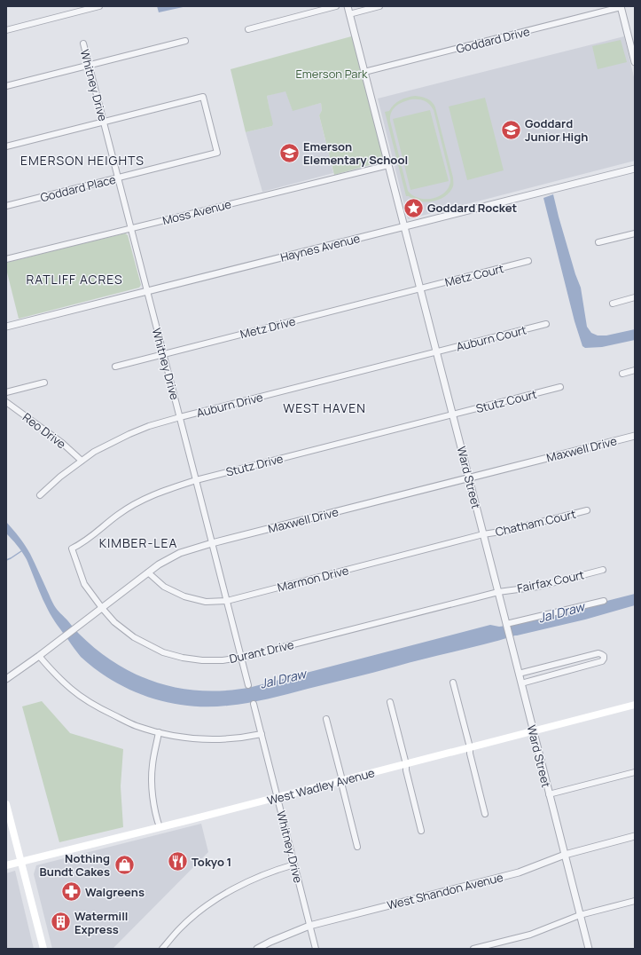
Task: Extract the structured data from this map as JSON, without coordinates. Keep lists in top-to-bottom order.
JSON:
{
  "streets": {
    "main road": ["West Wadley Avenue"],
    "street": [
      "Goddard Drive",
      "Whitney Drive",
      "Goddard Place",
      "Moss Avenue",
      "Haynes Avenue",
      "Metz Court",
      "Metz Drive",
      "Auburn Court",
      "Stutz Court",
      "Auburn Drive",
      "Reo Drive",
      "Maxwell Drive",
      "Stutz Drive",
      "Ward Street",
      "Chatham Court",
      "Marmon Drive",
      "Fairfax Court",
      "Durant Drive",
      "West Shandon Avenue"
    ]
  },
  "crossings": [
    ["Goddard Drive", "Ward Street"],
    ["Whitney Drive", "Goddard Place"],
    ["Whitney Drive", "Moss Avenue"],
    ["Whitney Drive", "Haynes Avenue"],
    ["Whitney Drive", "Metz Drive"],
    ["Whitney Drive", "Auburn Drive"],
    ["Whitney Drive", "Maxwell Drive"],
    ["Whitney Drive", "Stutz Drive"],
    ["Whitney Drive", "Marmon Drive"],
    ["Whitney Drive", "Durant Drive"],
    ["Whitney Drive", "West Wadley Avenue"],
    ["Whitney Drive", "West Shandon Avenue"],
    ["Moss Avenue", "Ward Street"],
    ["Haynes Avenue", "Ward Street"],
    ["Metz Court", "Metz Drive"],
    ["Metz Court", "Ward Street"],
    ["Metz Drive", "Ward Street"],
    ["Auburn Court", "Auburn Drive"],
    ["Auburn Court", "Ward Street"],
    ["Stutz Court", "Stutz Drive"],
    ["Stutz Court", "Ward Street"],
    ["Auburn Drive", "Reo Drive"],
    ["Auburn Drive", "Ward Street"],
    ["Maxwell Drive", "Ward Street"],
    ["Maxwell Drive", "Marmon Drive"],
    ["Maxwell Drive", "Durant Drive"],
    ["Stutz Drive", "Ward Street"],
    ["Stutz Drive", "Durant Drive"],
    ["Ward Street", "Chatham Court"],
    ["Ward Street", "Marmon Drive"],
    ["Ward Street", "Fairfax Court"],
    ["Ward Street", "Durant Drive"],
    ["Ward Street", "West Wadley Avenue"],
    ["Ward Street", "West Shandon Avenue"],
    ["Chatham Court", "Marmon Drive"],
    ["Fairfax Court", "Durant Drive"]
  ],
  "districts": [
    "EMERSON HEIGHTS",
    "RATLIFF ACRES",
    "WEST HAVEN",
    "KIMBER-LEA"
  ],
  "water": ["Jal Draw"],
  "parks": ["Emerson Park"],
  "places": {
    "school or university": ["Goddard Junior High", "Emerson Elementary School"],
    "place": ["Goddard Rocket"],
    "restaurant": ["Tokyo 1"],
    "shop": ["Nothing Bundt Cakes"],
    "pharmacy": ["Walgreens"],
    "building": ["Watermill Express"]
  }
}
